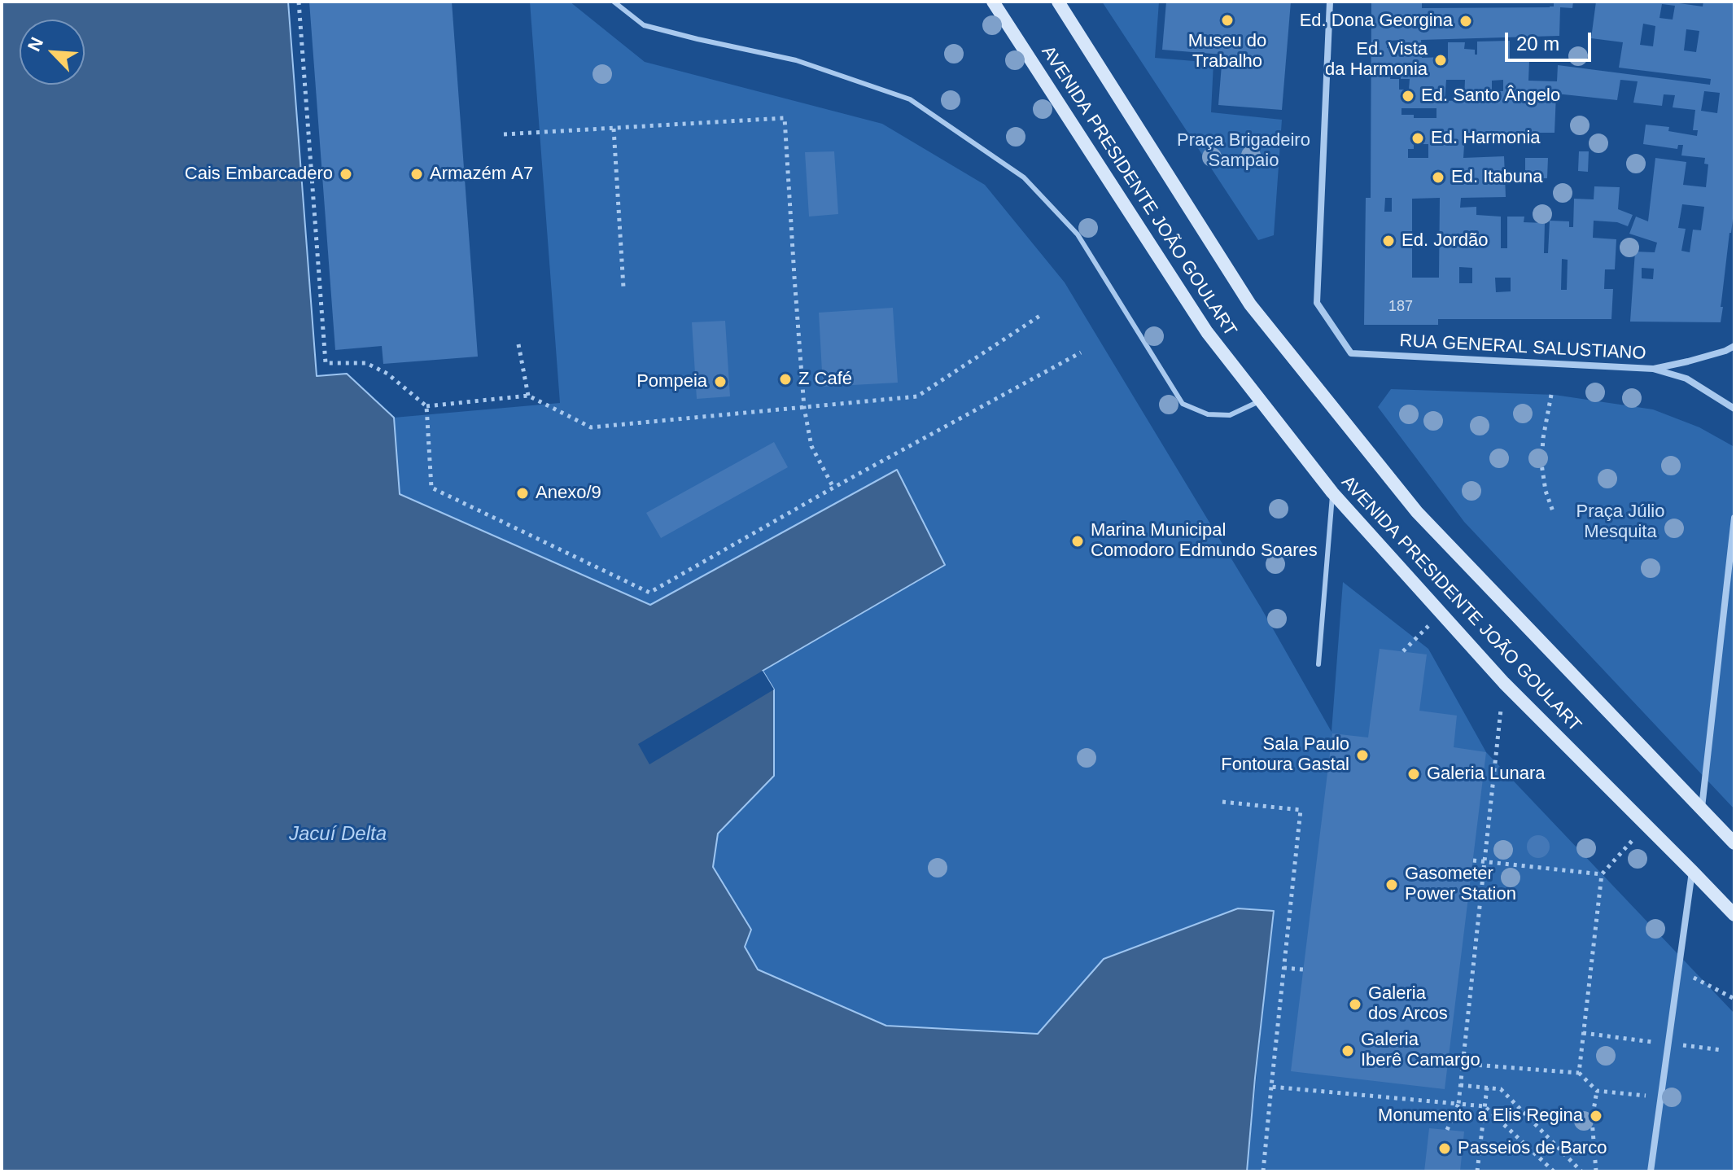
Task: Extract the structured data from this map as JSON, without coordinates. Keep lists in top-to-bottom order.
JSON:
{
  "streets": {
    "main road": ["AVENIDA PRESIDENTE JOÃO GOULART"],
    "street": ["RUA GENERAL SALUSTIANO"]
  },
  "water": ["Jacuí Delta"],
  "parks": ["Praça Brigadeiro Sampaio", "Praça Júlio Mesquita"],
  "places": [
    "Museu do Trabalho",
    "Ed. Dona Georgina",
    "Ed. Vista da Harmonia",
    "Ed. Santo Ângelo",
    "Ed. Harmonia",
    "Cais Embarcadero",
    "Armazém A7",
    "Ed. Itabuna",
    "Ed. Jordão",
    "Z Café",
    "Pompeia",
    "Anexo/9",
    "Marina Municipal Comodoro Edmundo Soares",
    "Sala Paulo Fontoura Gastal",
    "Galeria Lunara",
    "Gasometer Power Station",
    "Galeria dos Arcos",
    "Galeria Iberê Camargo",
    "Monumento a Elis Regina",
    "Passeios de Barco"
  ],
  "house_numbers": ["187"],
  "scale_bar": "20 m",
  "north": "top left"
}
